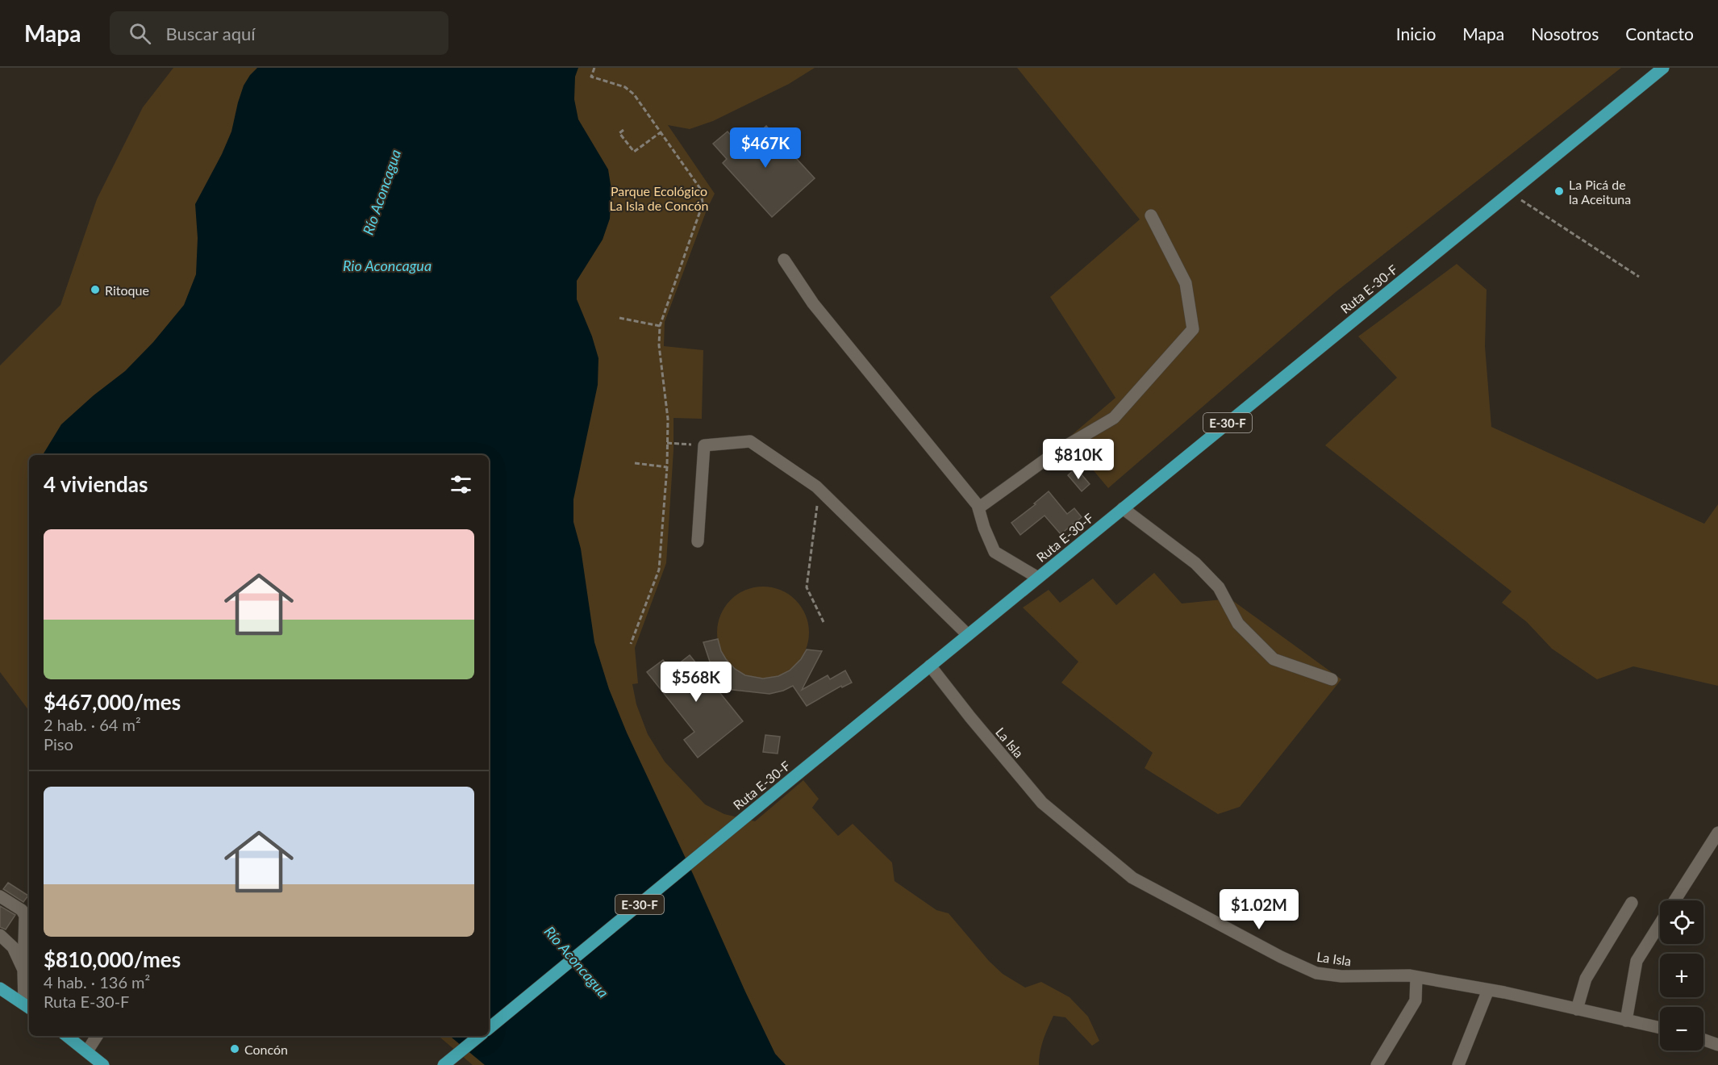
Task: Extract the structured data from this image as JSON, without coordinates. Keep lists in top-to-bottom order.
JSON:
{
  "streets": {
    "main road": ["Ruta E-30-F", "E-30-F"],
    "street": ["La Isla"]
  },
  "crossings": [
    ["Ruta E-30-F", "La Isla"]
  ],
  "water": ["Río Aconcagua", "Rio Aconcagua"],
  "parks": ["Parque Ecológico La Isla de Concón"],
  "places": ["La Picá de la Aceituna", "Ritoque", "Concón"],
  "page": {
    "header": "Mapa",
    "search": "Buscar aquí",
    "nav": [
      "Inicio",
      "Mapa",
      "Nosotros",
      "Contacto"
    ],
    "price": [
      "$467K",
      "$810K",
      "$568K",
      "$1.02M"
    ],
    "heading": "4 viviendas",
    "list": [
      {
        "name": "$467,000/mes",
        "note": "2 hab. · 64 m² · Piso"
      },
      {
        "name": "$810,000/mes",
        "note": "4 hab. · 136 m² · Ruta E-30-F"
      }
    ],
    "map_buttons": ["+", "−"]
  }
}
